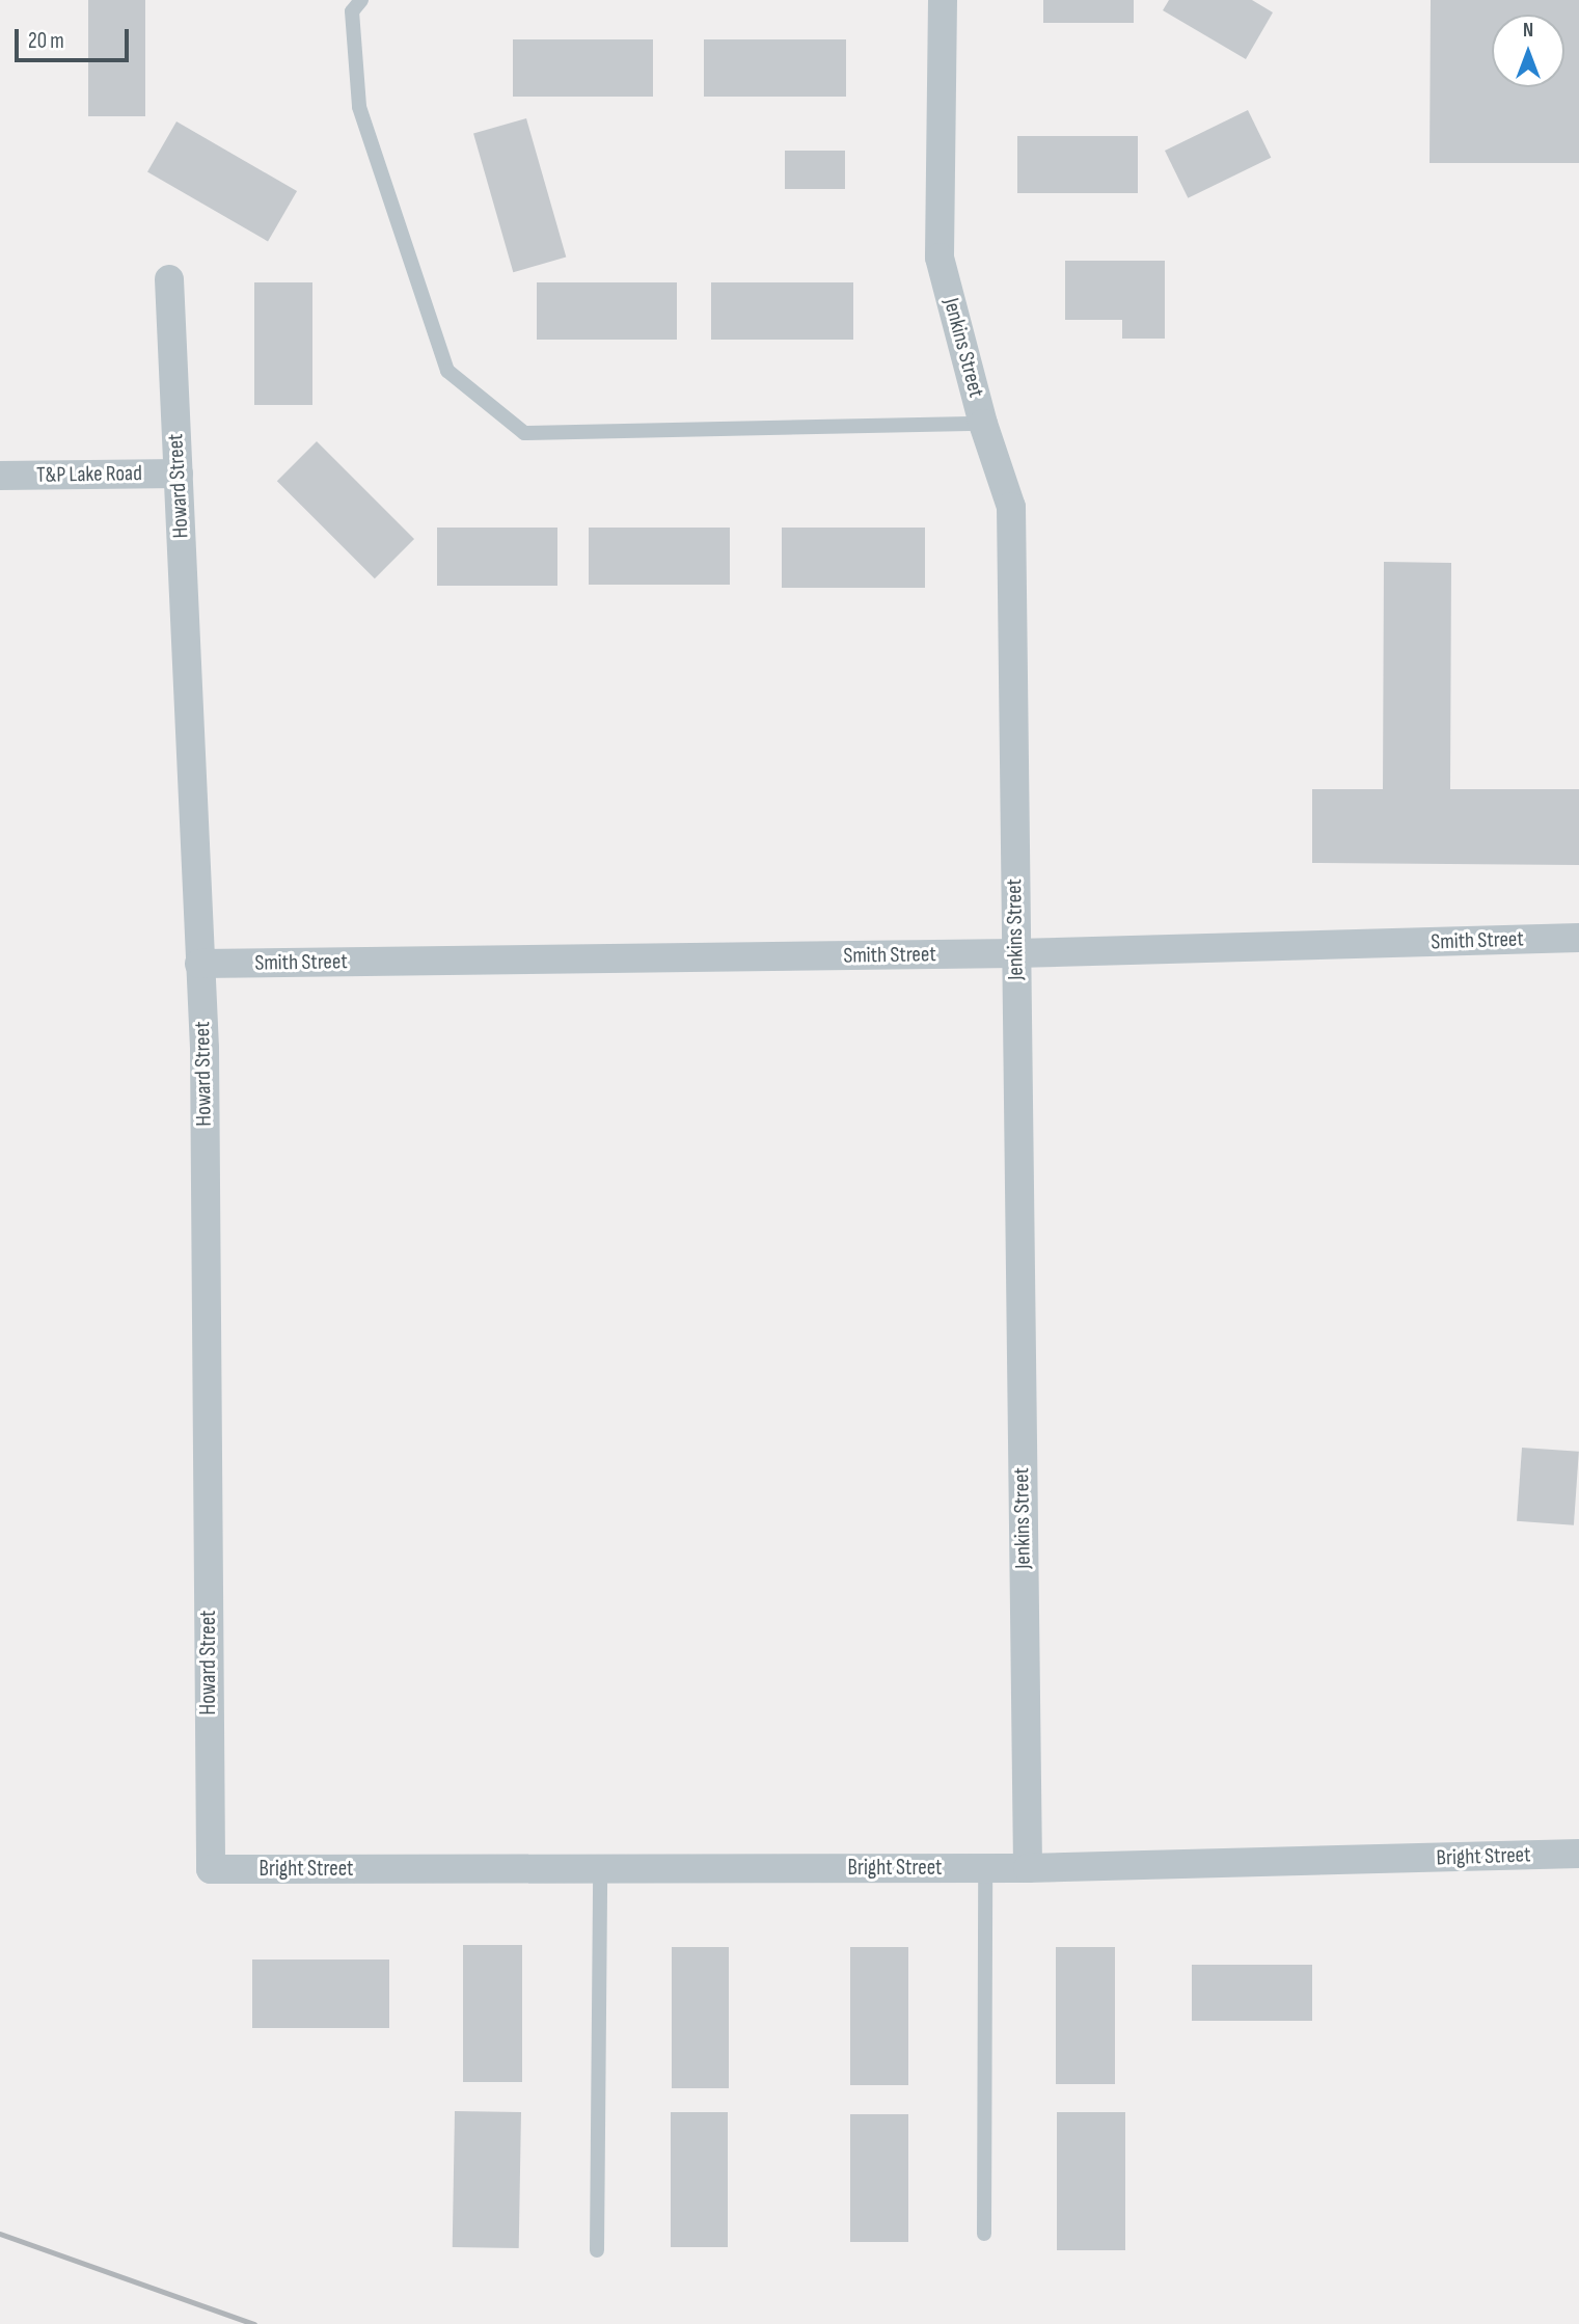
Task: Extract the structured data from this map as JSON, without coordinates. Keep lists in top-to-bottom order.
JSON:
{
  "streets": {
    "street": [
      "Jenkins Street",
      "T&P Lake Road",
      "Howard Street",
      "Smith Street",
      "Bright Street"
    ]
  },
  "crossings": [
    ["Jenkins Street", "Smith Street"],
    ["Jenkins Street", "Bright Street"],
    ["T&P Lake Road", "Howard Street"],
    ["Howard Street", "Smith Street"],
    ["Howard Street", "Bright Street"]
  ],
  "scale_bar": "20 m",
  "north": "top"
}
